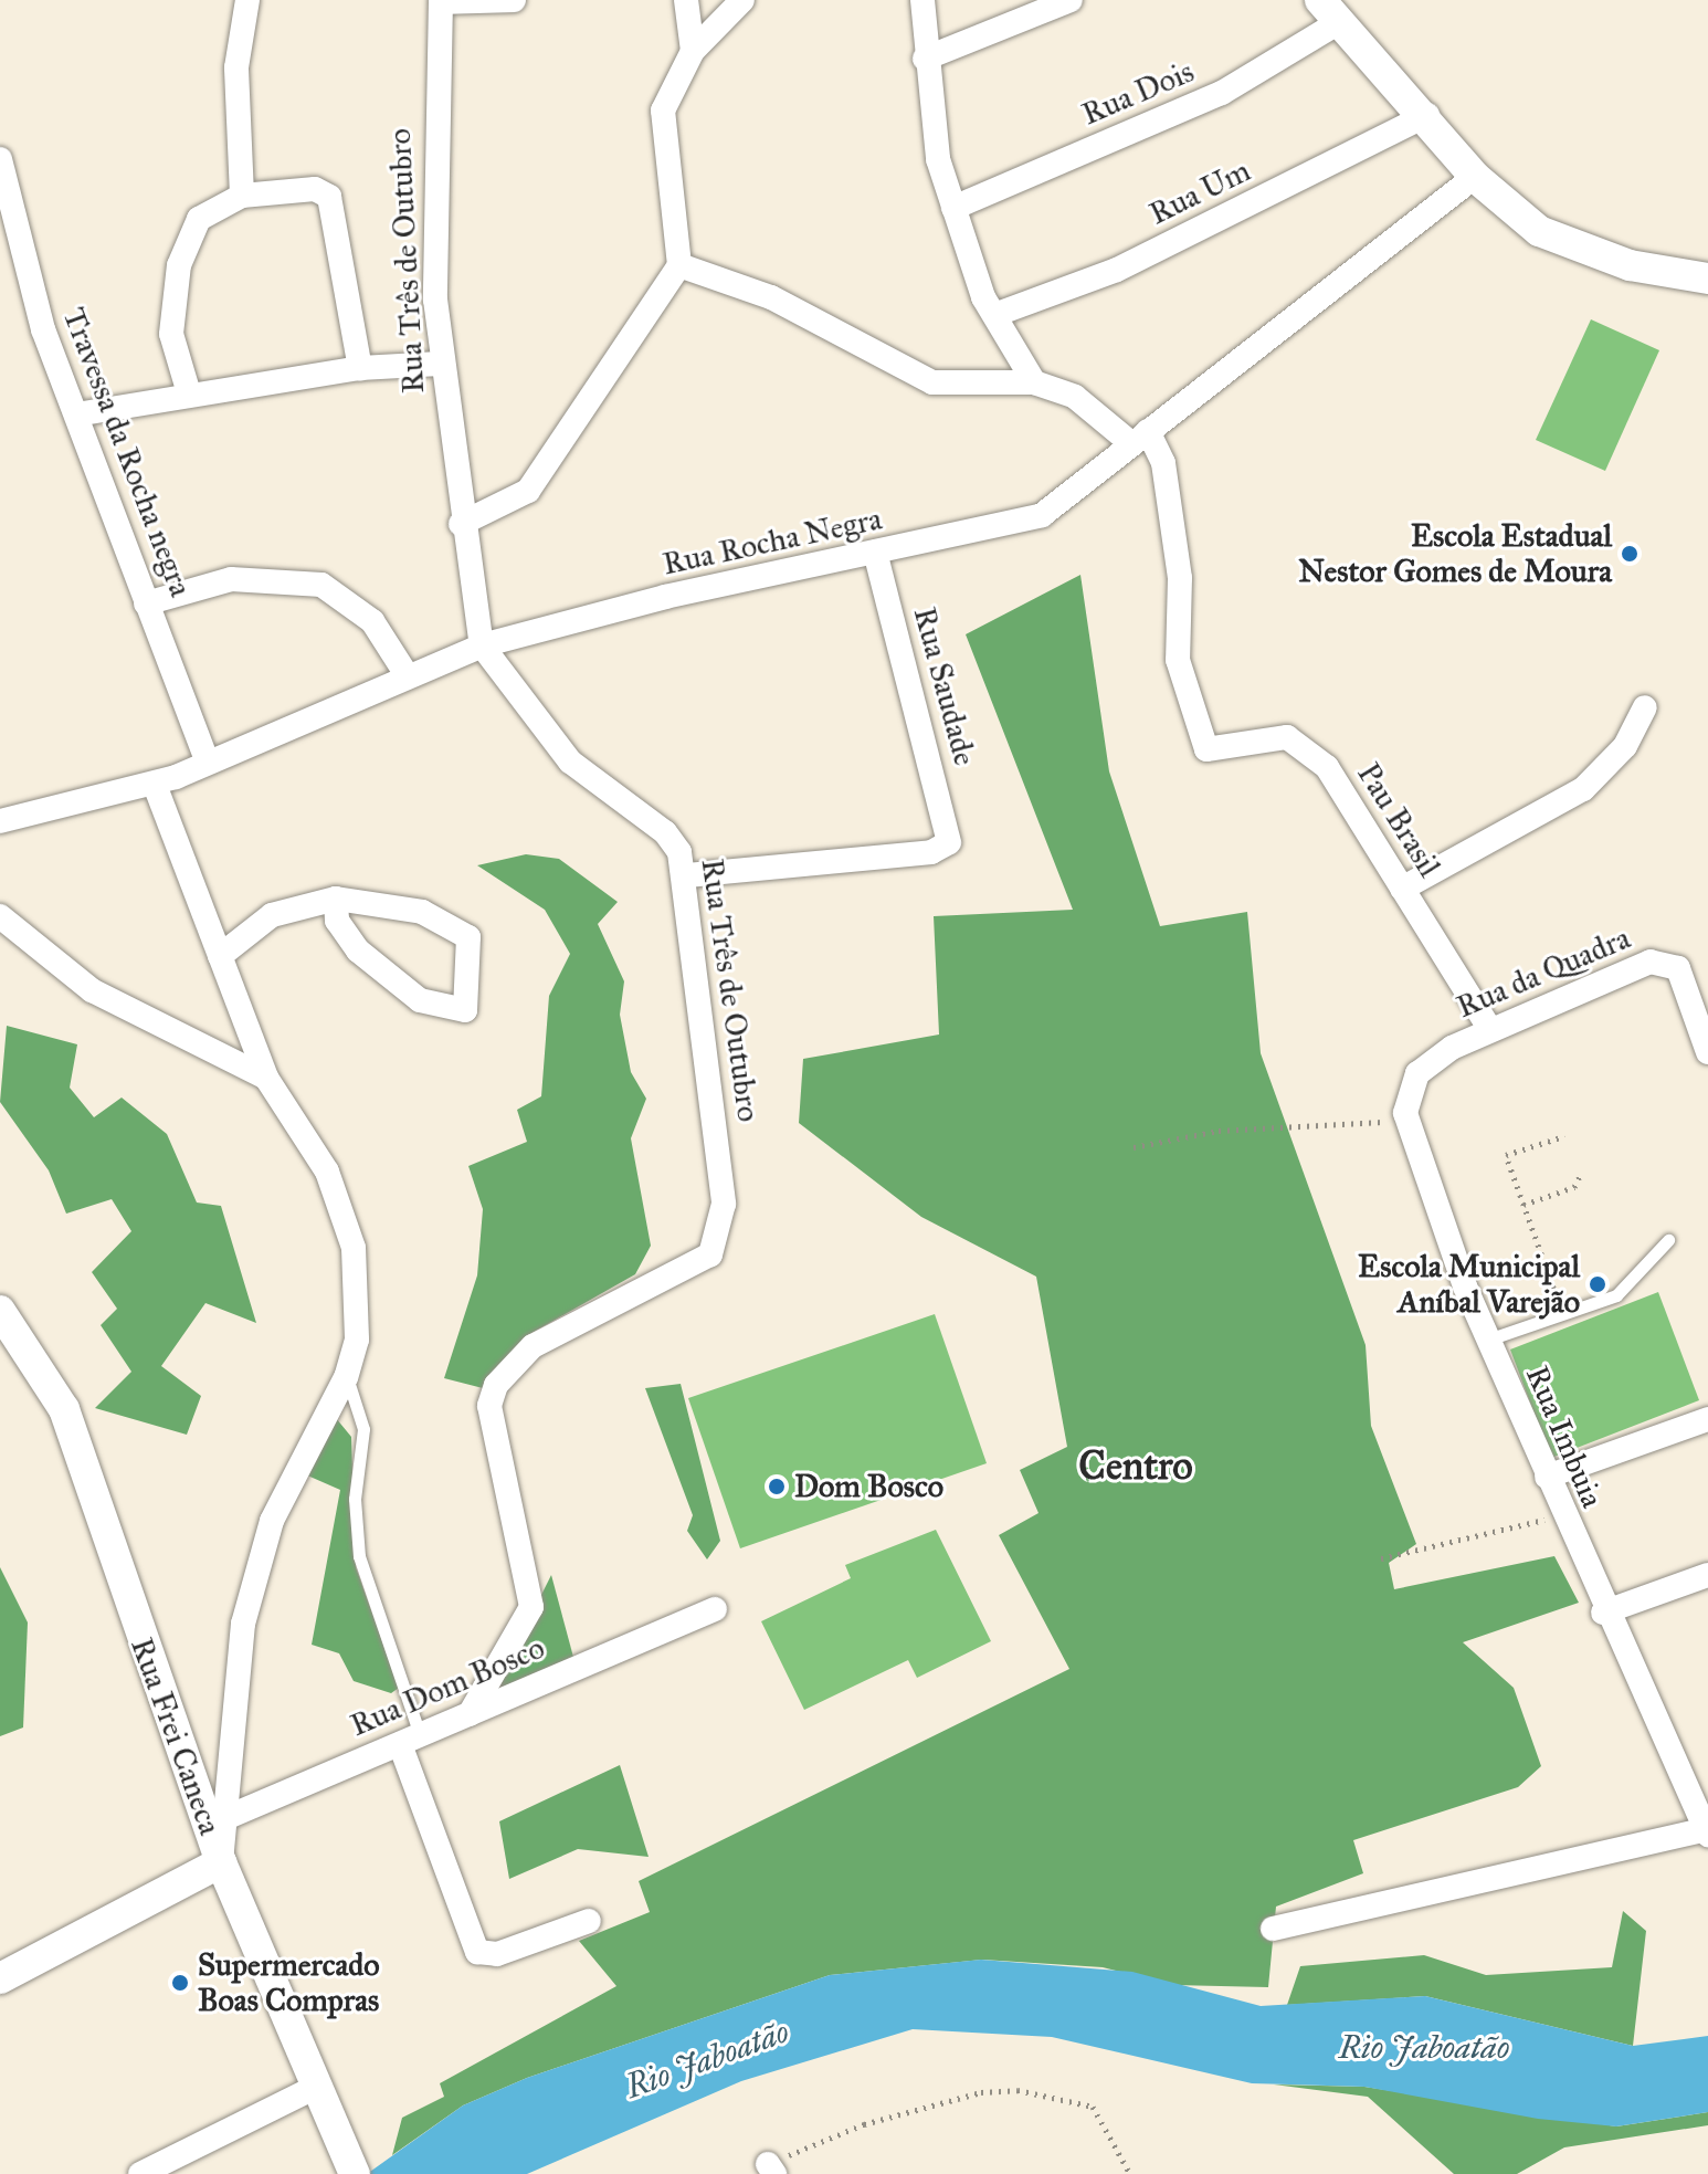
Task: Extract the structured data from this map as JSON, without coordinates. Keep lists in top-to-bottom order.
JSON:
{
  "streets": {
    "street": [
      "Rua Dois",
      "Rua Um",
      "Rua Três de Outubro",
      "Travessa da Rocha negra",
      "Rua Rocha Negra",
      "Rua Saudade",
      "Pau Brasil",
      "Rua da Quadra",
      "Rua Imbuia",
      "Rua Dom Bosco",
      "Rua Frei Caneca"
    ]
  },
  "crossings": [
    ["Rua Três de Outubro", "Rua Rocha Negra"],
    ["Rua Três de Outubro", "Rua Saudade"],
    ["Rua Três de Outubro", "Rua Dom Bosco"],
    ["Travessa da Rocha negra", "Rua Rocha Negra"],
    ["Rua Rocha Negra", "Rua Saudade"],
    ["Rua Rocha Negra", "Pau Brasil"],
    ["Pau Brasil", "Rua da Quadra"],
    ["Rua da Quadra", "Rua Imbuia"],
    ["Rua Dom Bosco", "Rua Frei Caneca"]
  ],
  "districts": ["Centro"],
  "water": ["Rio Jaboatão"],
  "places": [
    "Escola Estadual Nestor Gomes de Moura",
    "Escola Municipal Aníbal Varejão",
    "Dom Bosco",
    "Supermercado Boas Compras"
  ]
}
